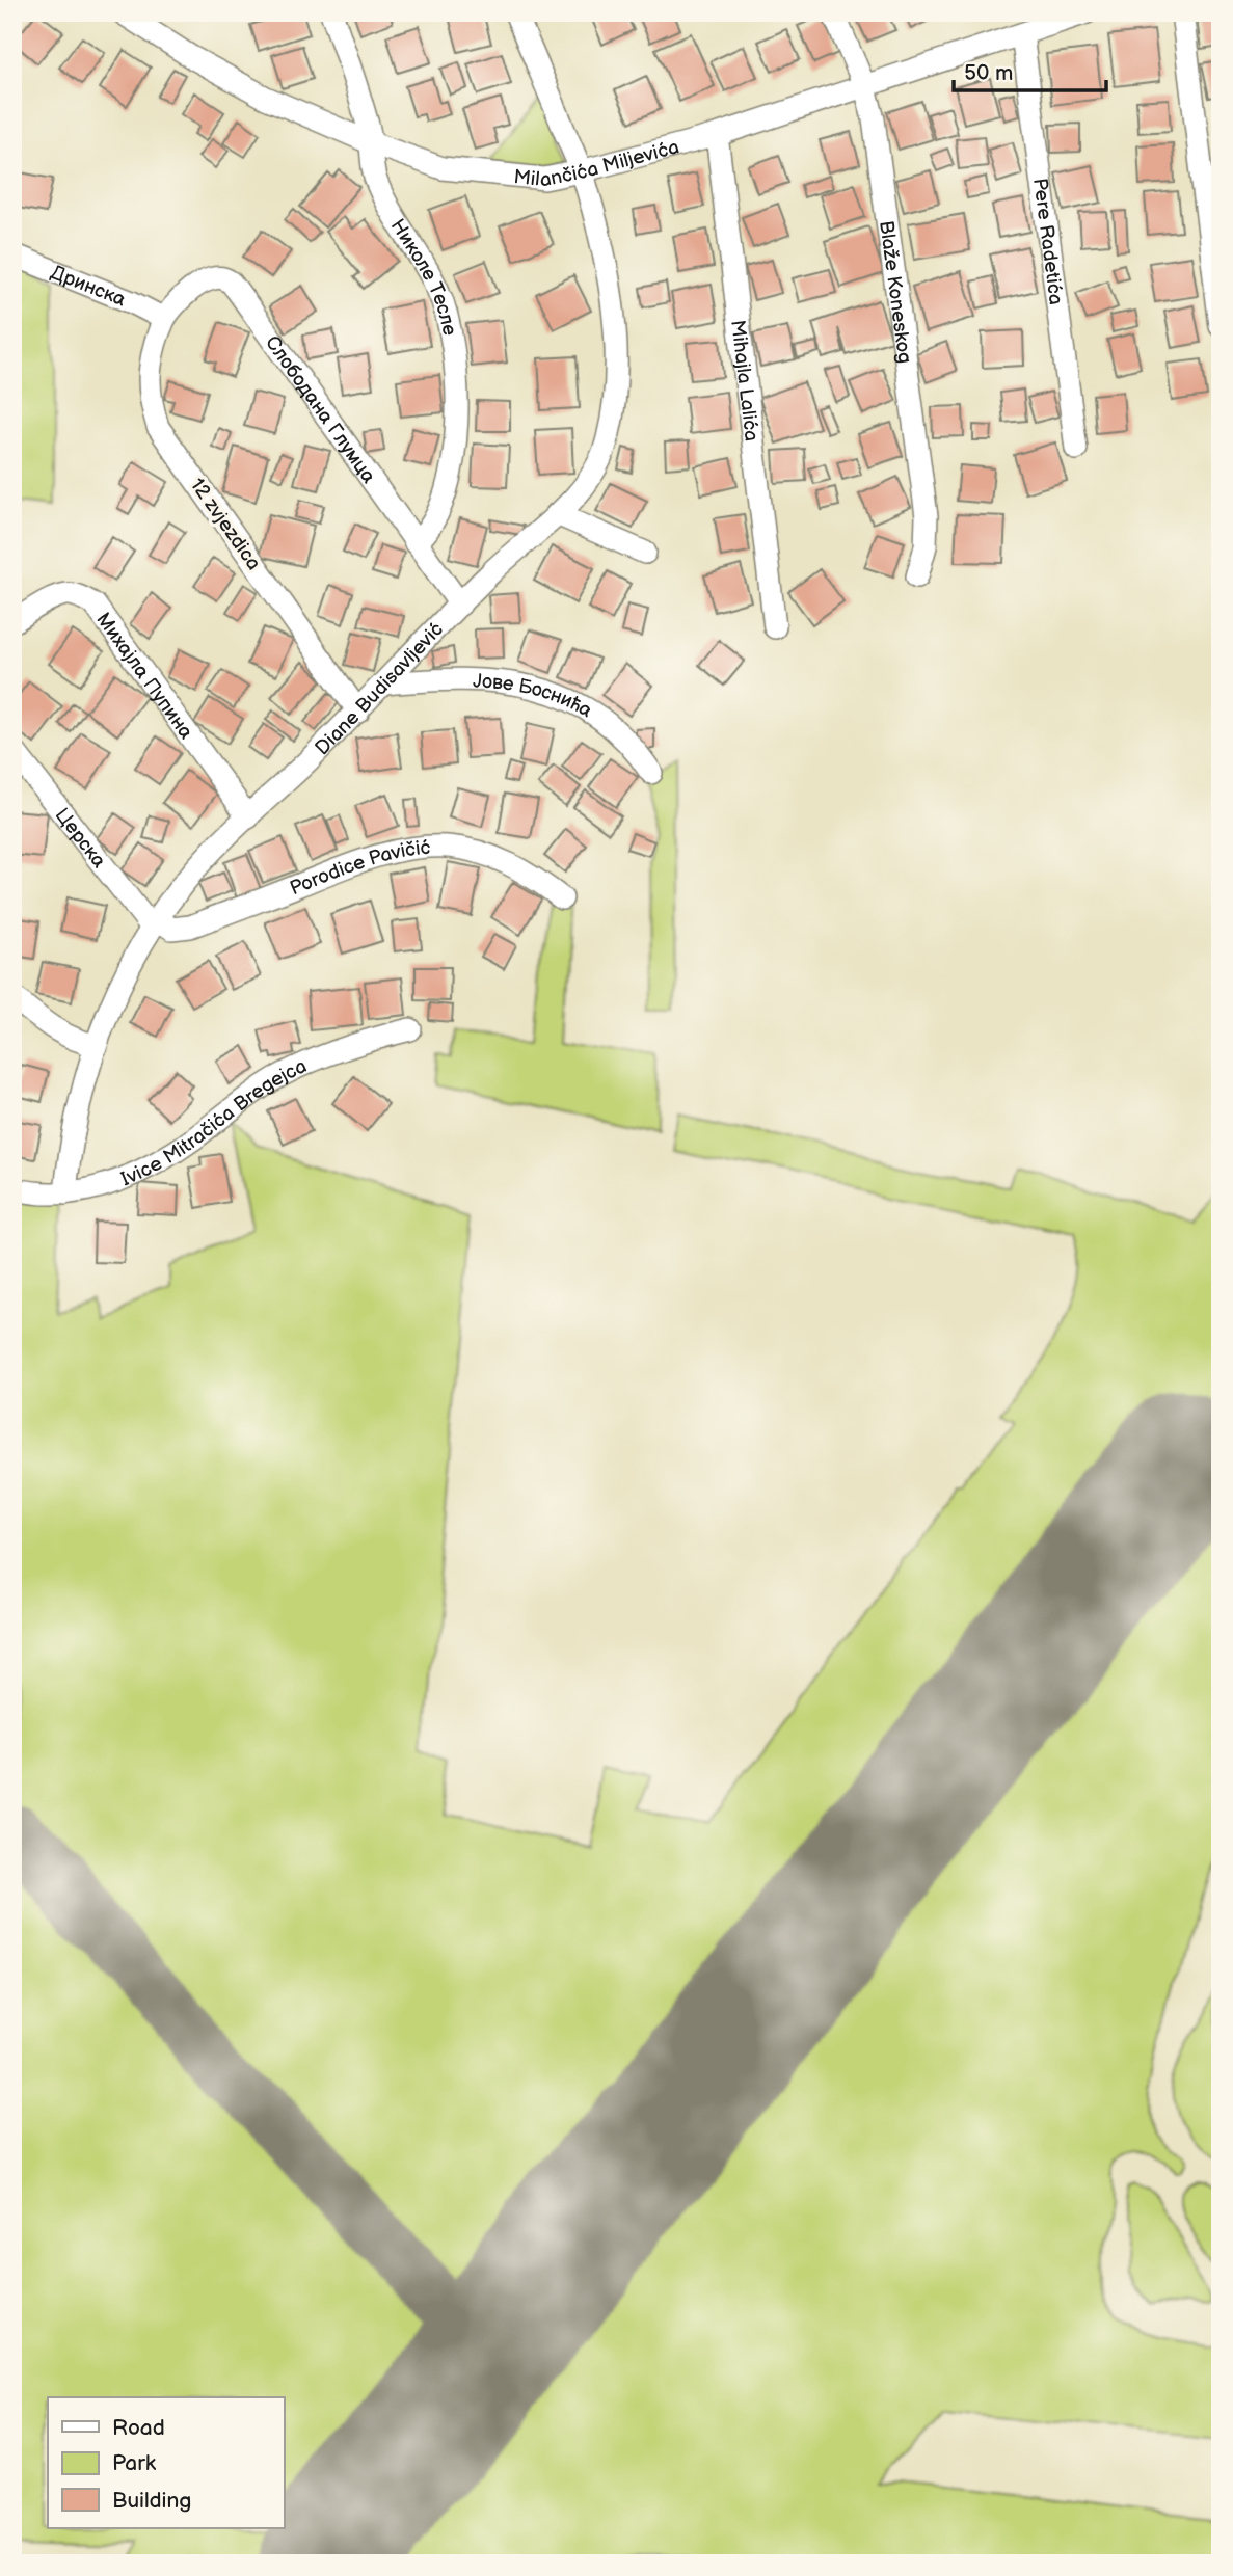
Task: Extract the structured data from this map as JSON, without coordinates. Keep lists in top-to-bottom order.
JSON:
{
  "streets": {
    "street": [
      "Milančića Miljevića",
      "Pere Radetića",
      "Николе Тесле",
      "Дринска",
      "Blaže Koneskog",
      "Mihajla Lalića",
      "Слободана Глумца",
      "12 zvjezdica",
      "Михајла Пупина",
      "Diane Budisavljević",
      "Јове Боснића",
      "Церска",
      "Porodice Pavičić",
      "Ivice Mitračića Bregejca"
    ]
  },
  "crossings": [
    ["Milančića Miljevića", "Pere Radetića"],
    ["Milančića Miljevića", "Николе Тесле"],
    ["Milančića Miljevića", "Blaže Koneskog"],
    ["Milančića Miljevića", "Mihajla Lalića"],
    ["Milančića Miljevića", "Diane Budisavljević"],
    ["Николе Тесле", "Слободана Глумца"],
    ["Дринска", "Слободана Глумца"],
    ["Дринска", "12 zvjezdica"],
    ["Слободана Глумца", "12 zvjezdica"],
    ["Слободана Глумца", "Diane Budisavljević"],
    ["12 zvjezdica", "Diane Budisavljević"],
    ["Михајла Пупина", "Diane Budisavljević"],
    ["Diane Budisavljević", "Јове Боснића"],
    ["Diane Budisavljević", "Церска"],
    ["Diane Budisavljević", "Porodice Pavičić"],
    ["Diane Budisavljević", "Ivice Mitračića Bregejca"],
    ["Церска", "Porodice Pavičić"]
  ],
  "legend": ["Road", "Park", "Building"],
  "scale_bar": "50 m"
}
